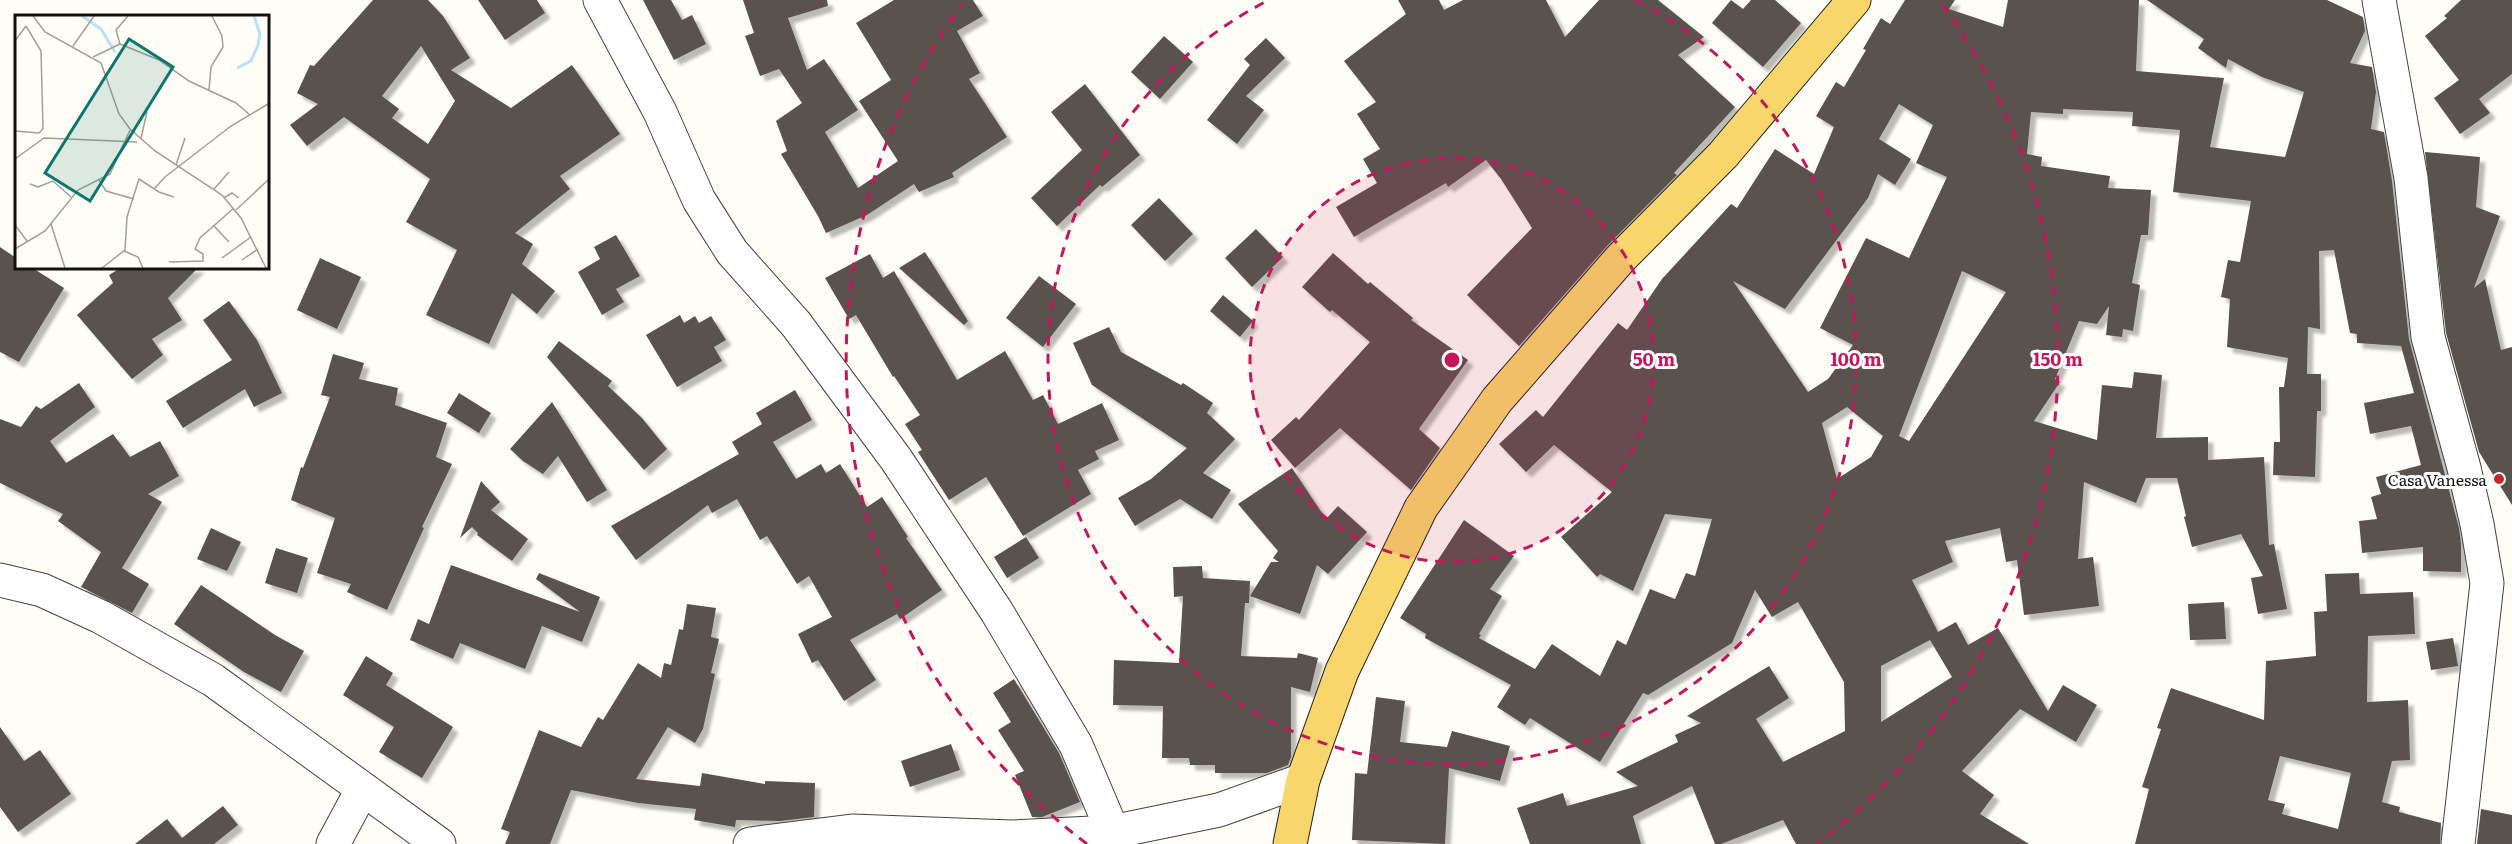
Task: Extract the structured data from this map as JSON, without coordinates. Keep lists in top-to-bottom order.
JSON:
{
  "places": ["Casa Vanessa"],
  "rings": ["50 m", "100 m", "150 m"]
}
